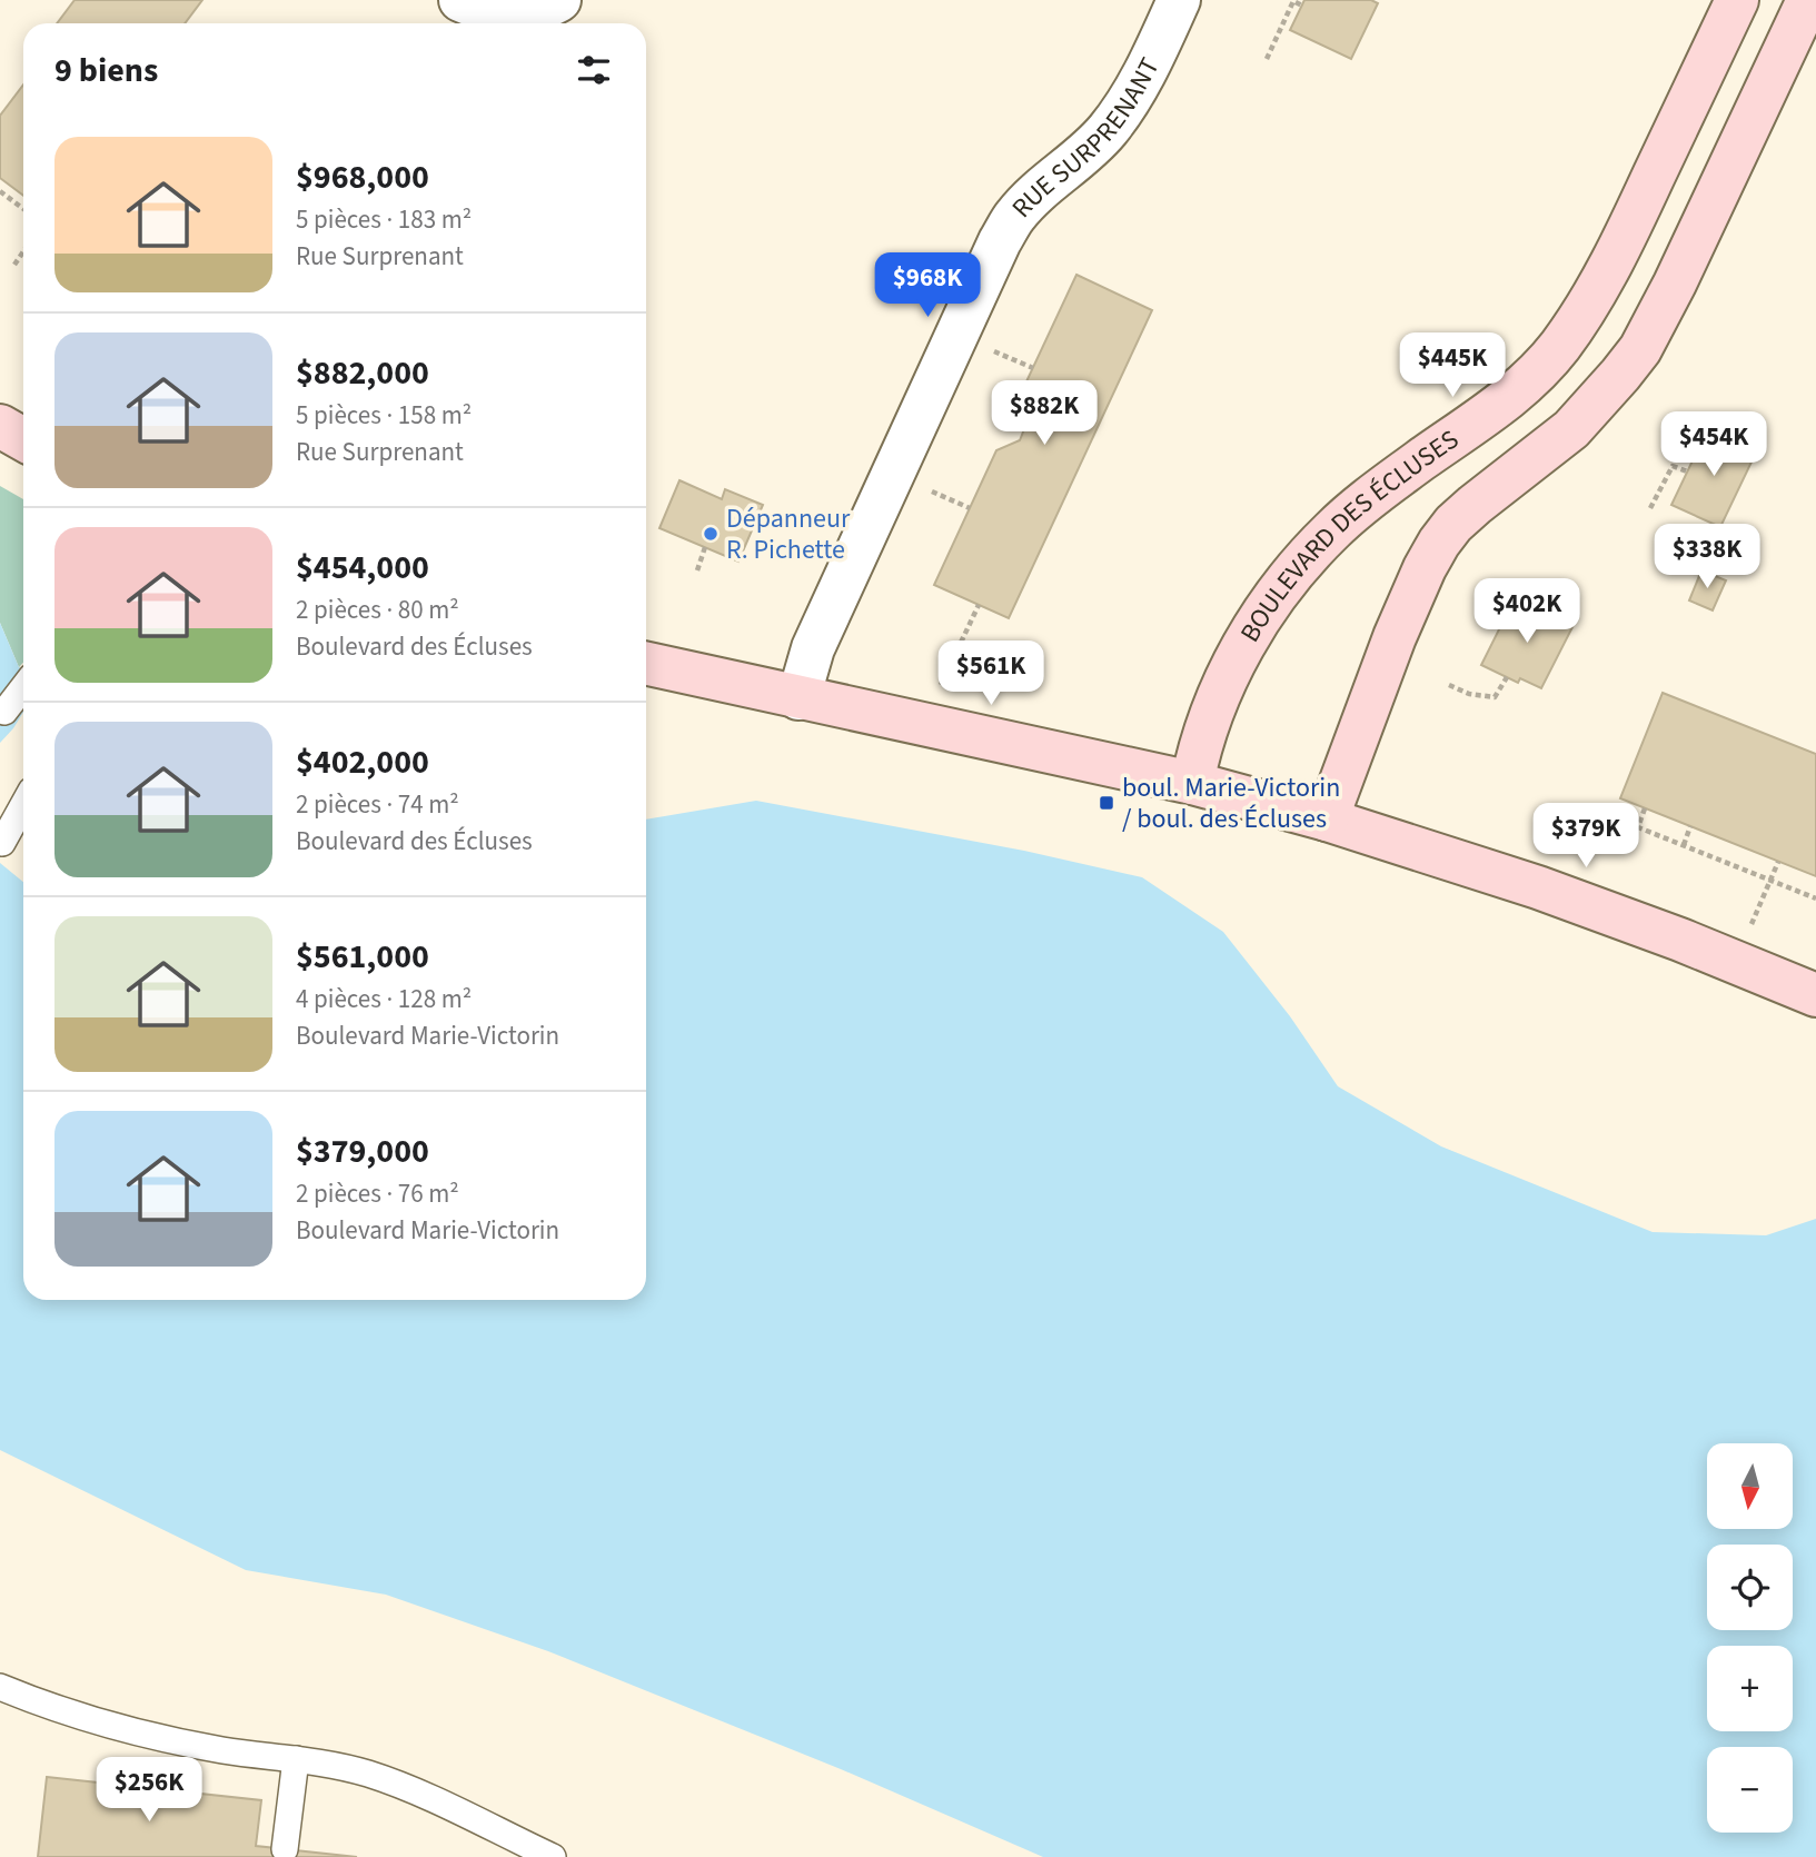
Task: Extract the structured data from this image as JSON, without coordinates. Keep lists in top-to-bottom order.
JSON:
{
  "streets": {
    "street": ["RUE SURPRENANT", "BOULEVARD DES ÉCLUSES"]
  },
  "places": {
    "other": ["Dépanneur R. Pichette"],
    "transit": ["boul. Marie-Victorin / boul. des Écluses"]
  },
  "north": "bottom",
  "page": {
    "heading": "9 biens",
    "list": [
      {
        "name": "$968,000",
        "note": "5 pièces · 183 m² · Rue Surprenant"
      },
      {
        "name": "$882,000",
        "note": "5 pièces · 158 m² · Rue Surprenant"
      },
      {
        "name": "$454,000",
        "note": "2 pièces · 80 m² · Boulevard des Écluses"
      },
      {
        "name": "$402,000",
        "note": "2 pièces · 74 m² · Boulevard des Écluses"
      },
      {
        "name": "$561,000",
        "note": "4 pièces · 128 m² · Boulevard Marie-Victorin"
      },
      {
        "name": "$379,000",
        "note": "2 pièces · 76 m² · Boulevard Marie-Victorin"
      }
    ],
    "price": [
      "$968K",
      "$445K",
      "$882K",
      "$454K",
      "$338K",
      "$402K",
      "$561K",
      "$379K",
      "$256K"
    ],
    "map_buttons": ["+", "−"]
  }
}
